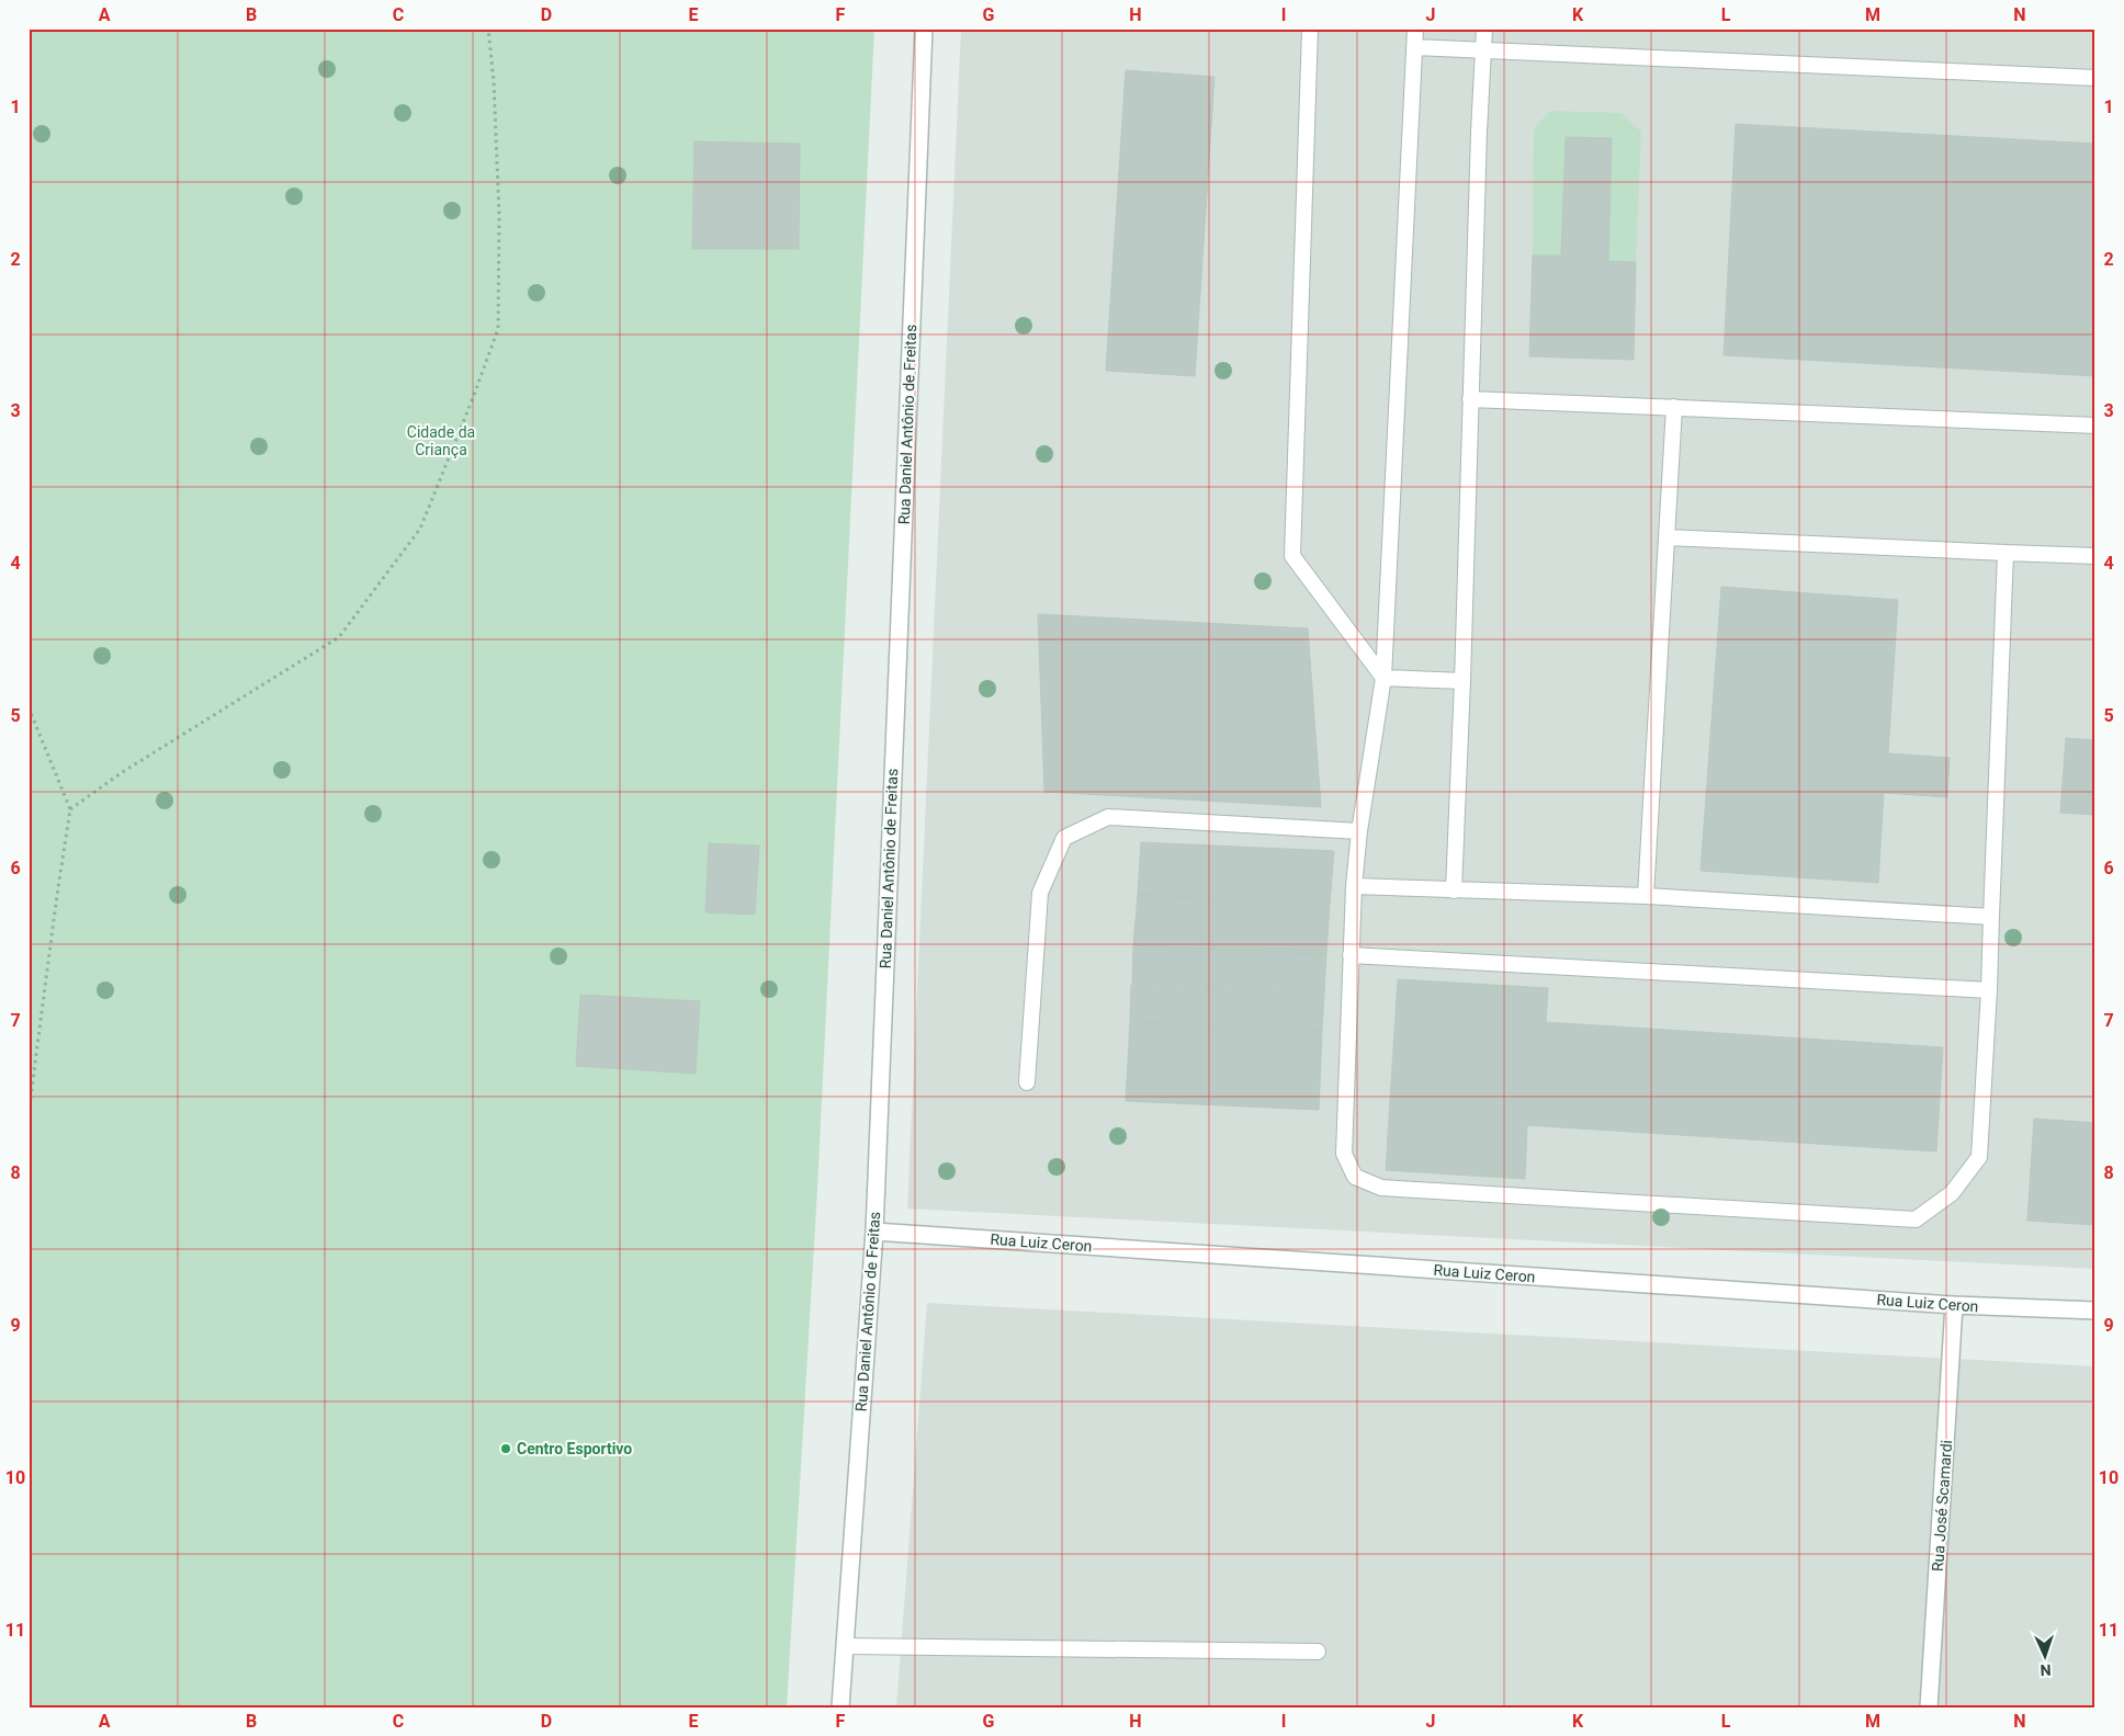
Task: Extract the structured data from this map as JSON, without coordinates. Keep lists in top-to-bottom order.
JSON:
{
  "streets": {
    "street": ["Rua Daniel Antônio de Freitas", "Rua Luiz Ceron", "Rua José Scamardi"]
  },
  "crossings": [
    ["Rua Daniel Antônio de Freitas", "Rua Luiz Ceron"],
    ["Rua Luiz Ceron", "Rua José Scamardi"]
  ],
  "parks": ["Cidade da Criança"],
  "places": ["Centro Esportivo"],
  "north": "bottom",
  "grid": {
    "columns": [
      "A",
      "B",
      "C",
      "D",
      "E",
      "F",
      "G",
      "H",
      "I",
      "J",
      "K",
      "L",
      "M",
      "N"
    ],
    "rows": [
      "1",
      "2",
      "3",
      "4",
      "5",
      "6",
      "7",
      "8",
      "9",
      "10",
      "11"
    ]
  }
}
